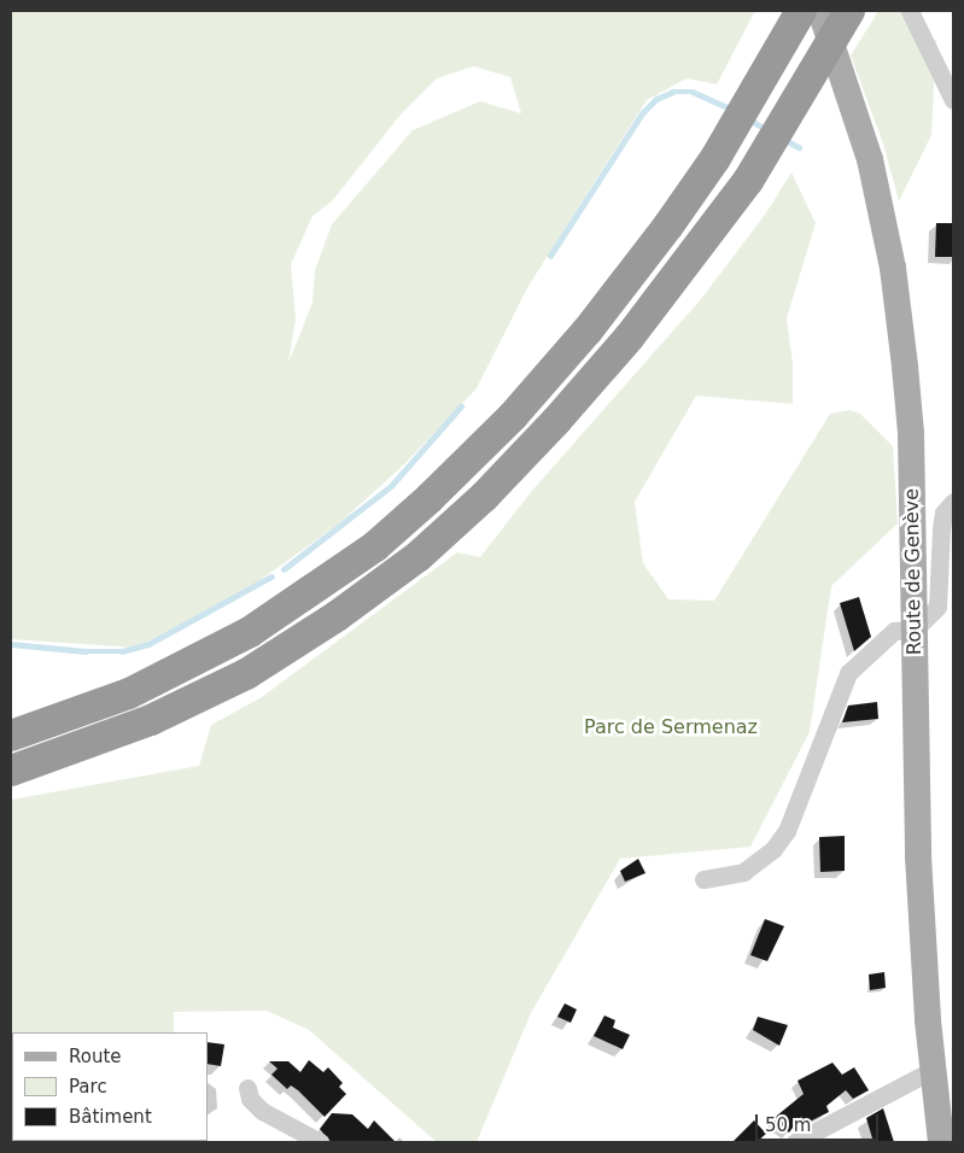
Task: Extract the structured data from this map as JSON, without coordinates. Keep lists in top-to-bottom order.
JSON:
{
  "streets": {
    "main road": ["Route de Genève"]
  },
  "parks": ["Parc de Sermenaz"],
  "legend": ["Route", "Parc", "Bâtiment"],
  "scale_bar": "50 m"
}
